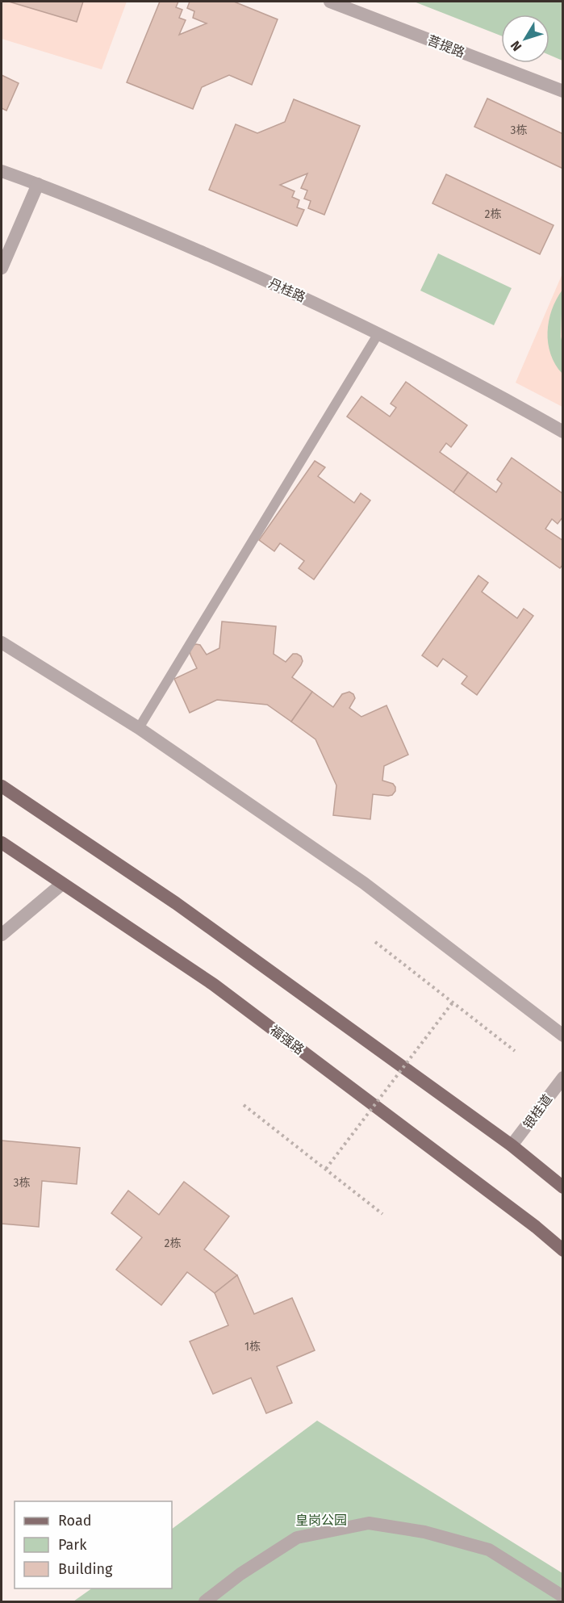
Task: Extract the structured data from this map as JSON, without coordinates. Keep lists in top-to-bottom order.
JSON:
{
  "streets": {
    "main road": ["福强路"],
    "street": ["菩提路", "丹桂路", "银桂道"]
  },
  "parks": ["皇岗公园"],
  "house_numbers": [
    "3栋",
    "2栋",
    "3栋",
    "2栋",
    "1栋"
  ],
  "legend": ["Road", "Park", "Building"],
  "north": "bottom left"
}
